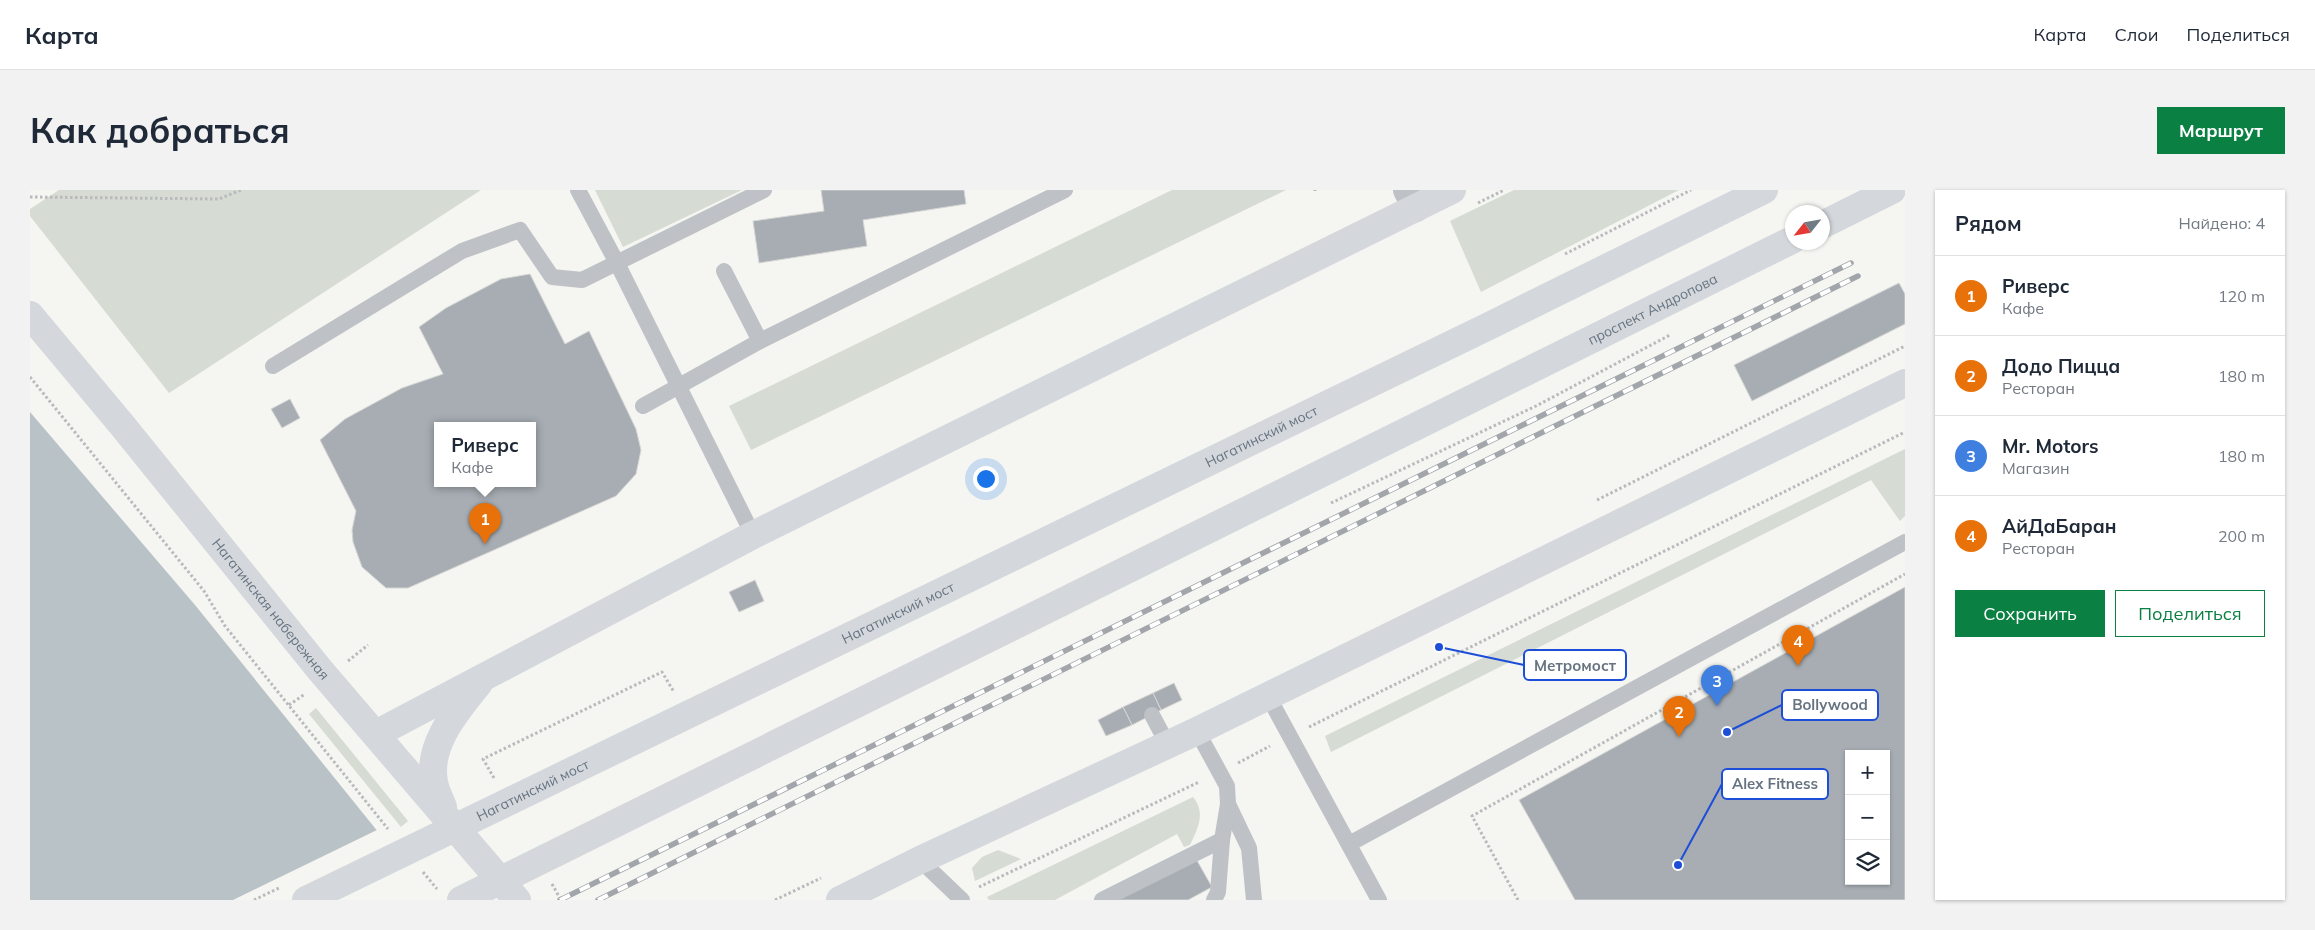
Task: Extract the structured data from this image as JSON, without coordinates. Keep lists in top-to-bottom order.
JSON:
{
  "streets": {
    "main road": ["проспект Андропова", "Нагатинский мост", "Нагатинская набережная"]
  },
  "places": ["Метромост", "Bollywood", "Alex Fitness"],
  "north": "bottom left",
  "page": {
    "header": "Карта",
    "nav": ["Карта", "Слои", "Поделиться"],
    "buttons": [
      "Маршрут",
      ["Сохранить", "Поделиться"]
    ],
    "title": "Как добраться",
    "heading": ["Рядом", "Найдено: 4"],
    "list": [
      {
        "mark": "1",
        "name": "Риверс",
        "note": "Кафе",
        "value": "120 m"
      },
      {
        "mark": "2",
        "name": "Додо Пицца",
        "note": "Ресторан",
        "value": "180 m"
      },
      {
        "mark": "3",
        "name": "Mr. Motors",
        "note": "Магазин",
        "value": "180 m"
      },
      {
        "mark": "4",
        "name": "АйДаБаран",
        "note": "Ресторан",
        "value": "200 m"
      }
    ],
    "popup": ["Риверс", "Кафе"],
    "pins": [
      "1",
      "4",
      "3",
      "2"
    ],
    "map_buttons": ["+", "−"]
  }
}
